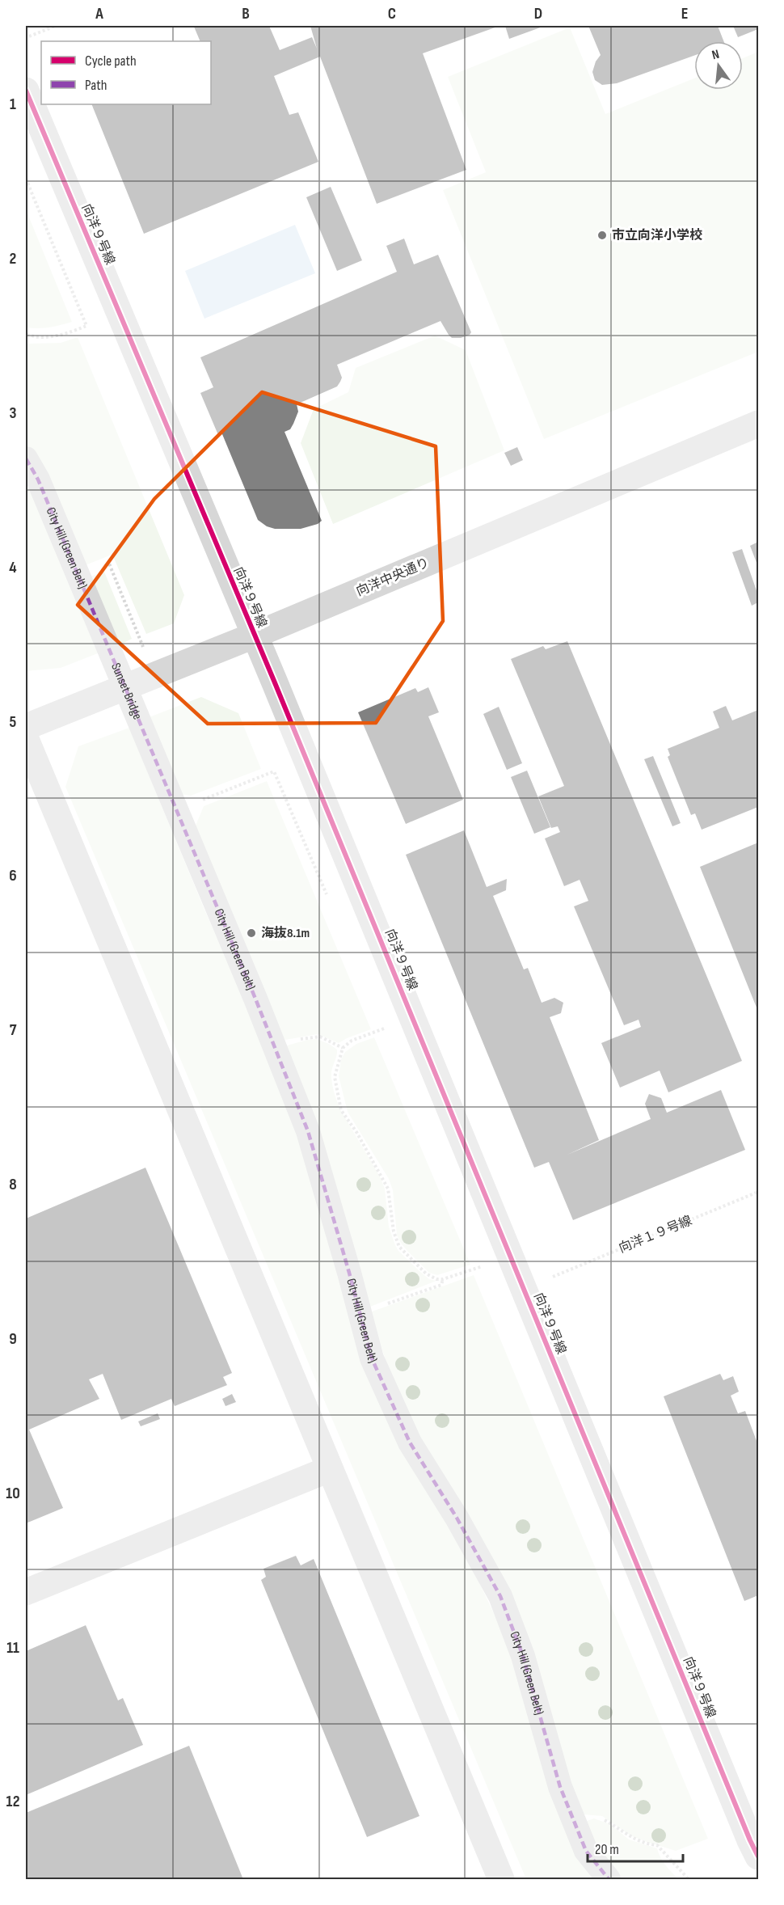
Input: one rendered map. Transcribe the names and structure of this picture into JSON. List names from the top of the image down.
{
  "streets": {
    "street": [
      "向洋９号線",
      "City Hill (Green Belt)",
      "向洋中央通り",
      "Sunset Bridge"
    ],
    "path": ["向洋１９号線"]
  },
  "crossings": [
    ["向洋９号線", "向洋中央通り"],
    ["City Hill (Green Belt)", "Sunset Bridge"]
  ],
  "places": ["市立向洋小学校", "海抜8.1m"],
  "legend": ["Cycle path", "Path"],
  "scale_bar": "20 m",
  "north": "top",
  "grid": {
    "columns": [
      "A",
      "B",
      "C",
      "D",
      "E"
    ],
    "rows": [
      "1",
      "2",
      "3",
      "4",
      "5",
      "6",
      "7",
      "8",
      "9",
      "10",
      "11",
      "12"
    ]
  }
}
